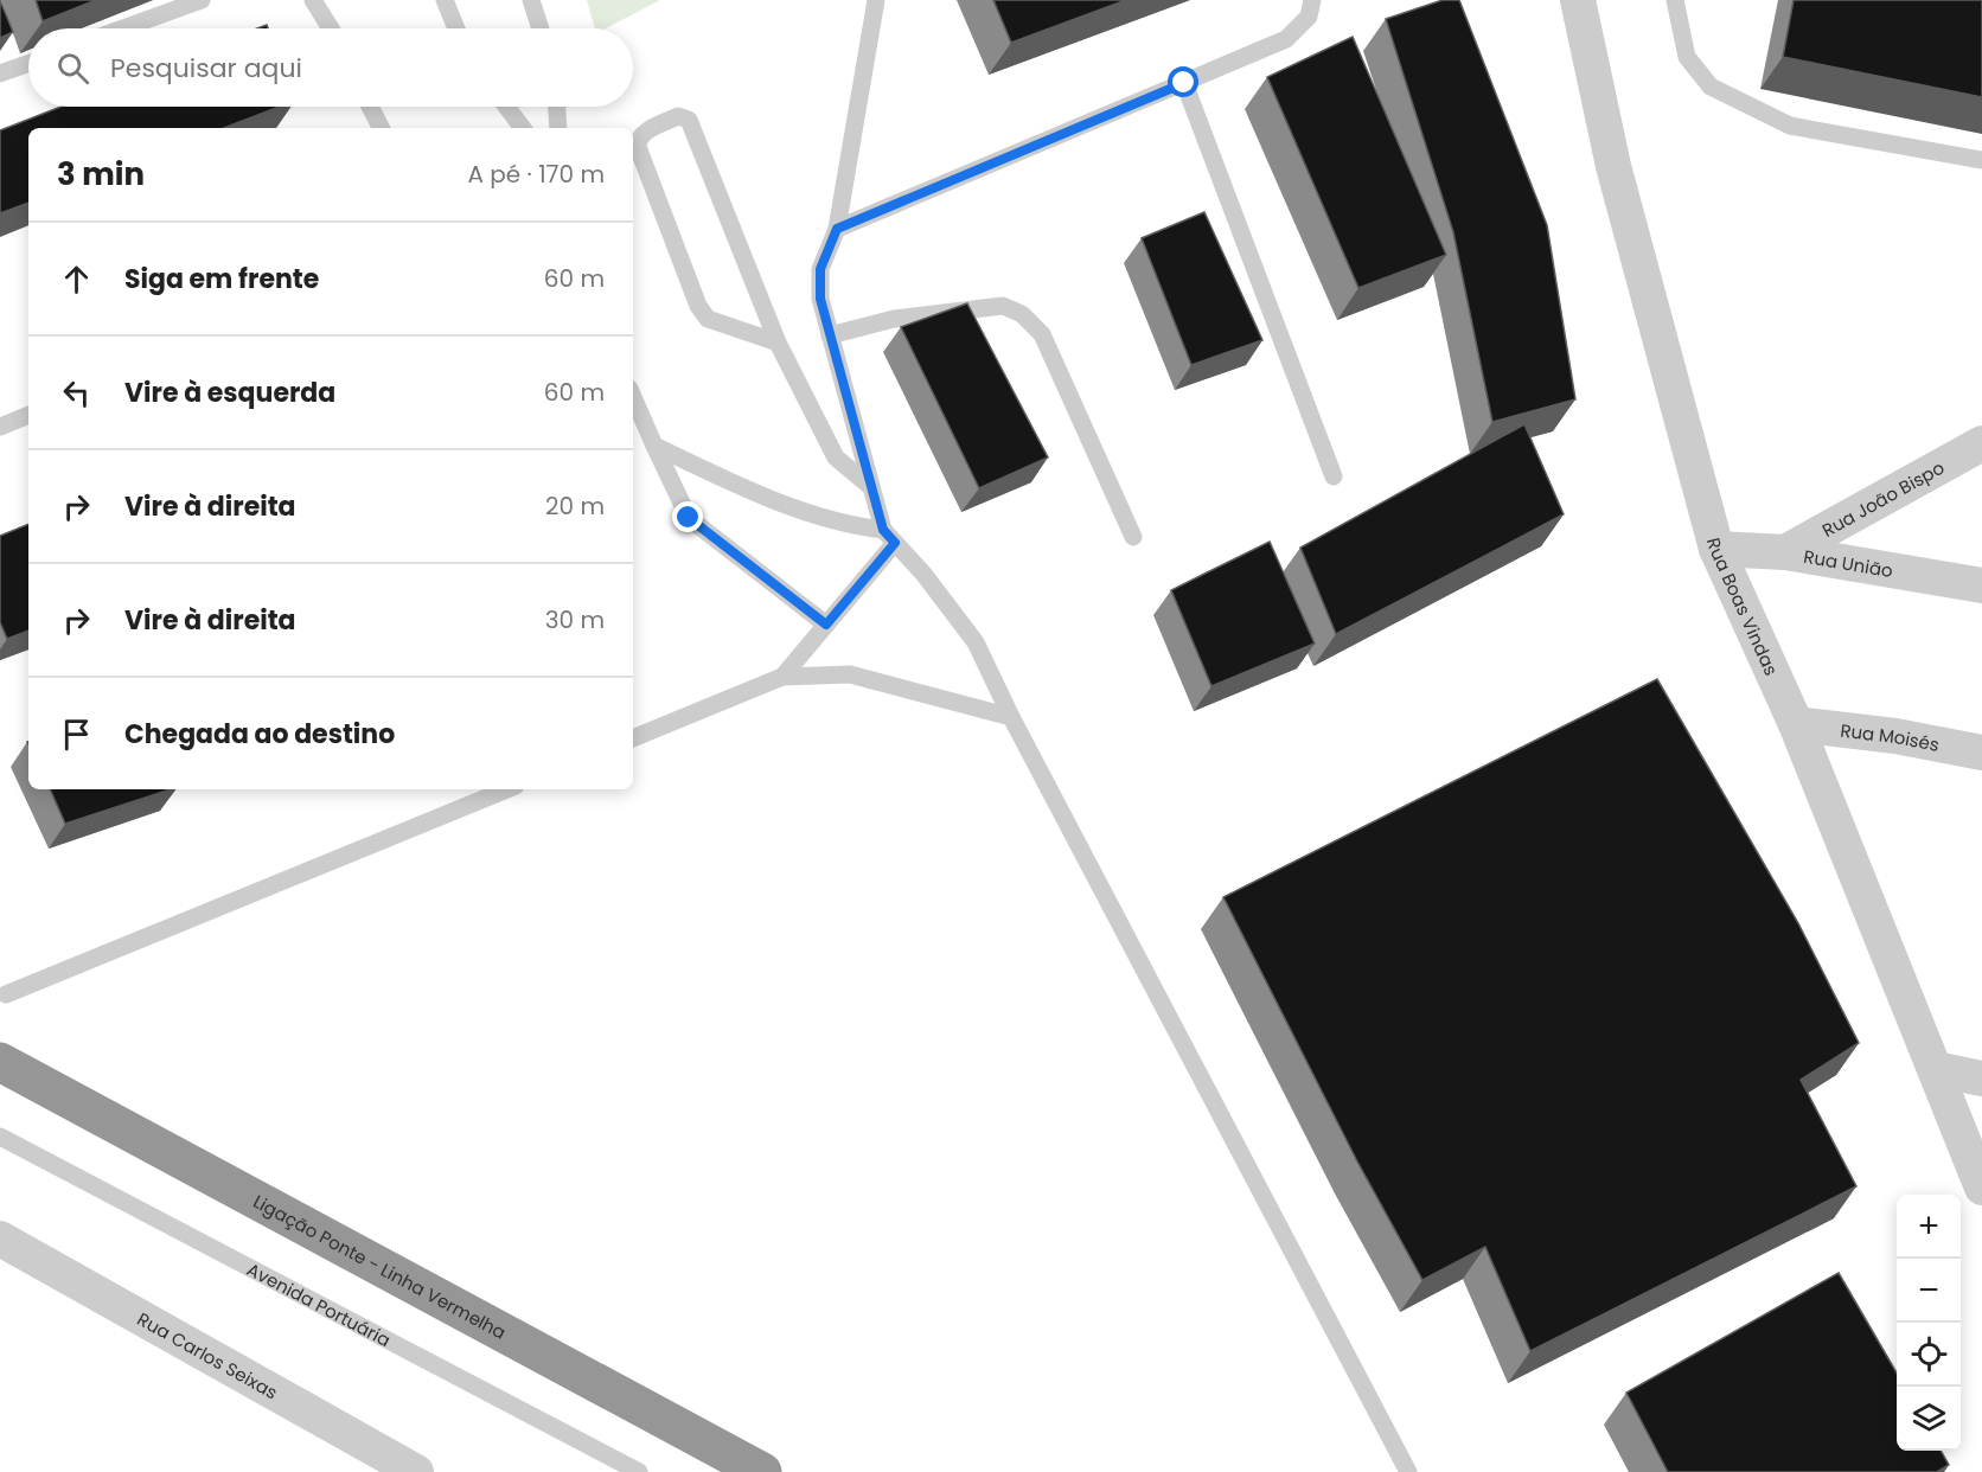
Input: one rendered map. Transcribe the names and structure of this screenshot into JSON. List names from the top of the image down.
{
  "streets": {
    "highway": ["Ligação Ponte - Linha Vermelha"],
    "street": [
      "Rua João Bispo",
      "Rua União",
      "Rua Boas Vindas",
      "Rua Moisés",
      "Rua Carlos Seixas"
    ],
    "lane": ["Avenida Portuária"]
  },
  "crossings": [
    ["Rua João Bispo", "Rua União"],
    ["Rua União", "Rua Boas Vindas"],
    ["Rua Boas Vindas", "Rua Moisés"]
  ],
  "page": {
    "search": "Pesquisar aqui",
    "heading": ["3 min", "A pé · 170 m"],
    "list": [
      ["Siga em frente", "60 m"],
      ["Vire à esquerda", "60 m"],
      ["Vire à direita", "20 m"],
      ["Vire à direita", "30 m"],
      "Chegada ao destino"
    ],
    "map_buttons": ["+", "−"]
  }
}
